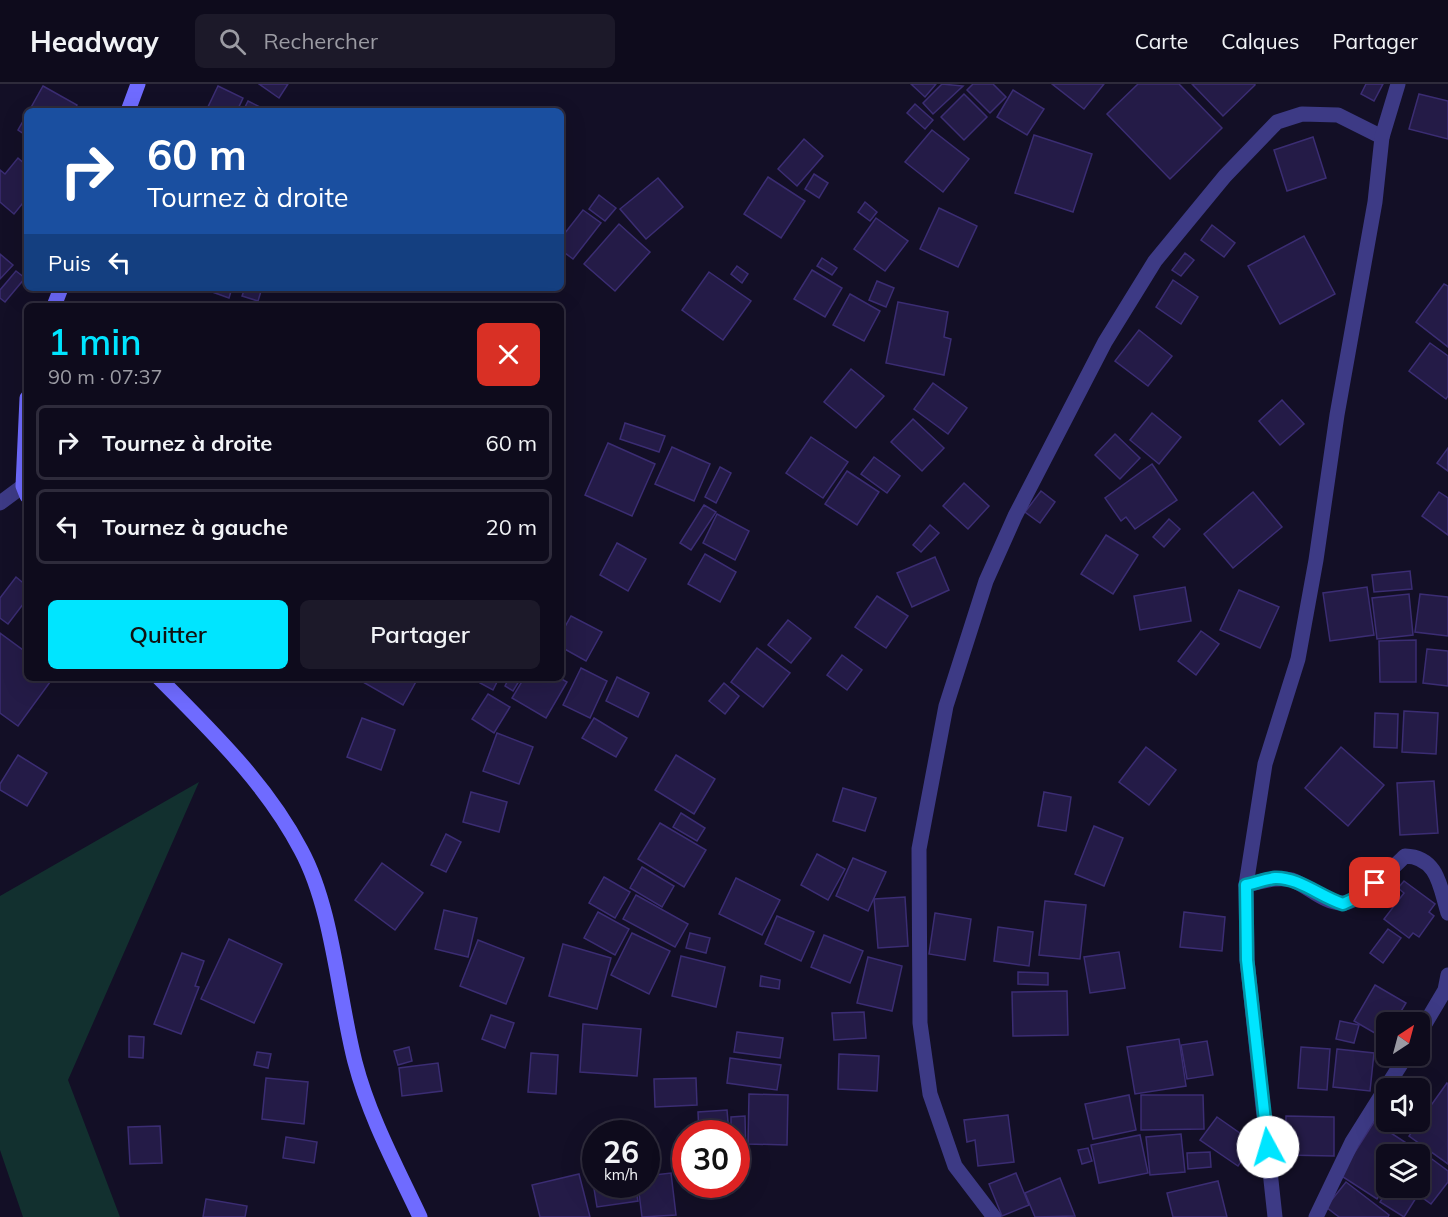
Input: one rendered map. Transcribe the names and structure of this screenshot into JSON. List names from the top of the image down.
{
  "north": "top right",
  "page": {
    "header": "Headway",
    "search": "Rechercher",
    "nav": ["Carte", "Calques", "Partager"],
    "turn": ["60 m", "Tournez à droite"],
    "then": "Puis",
    "heading": ["1 min", "90 m · 07:37"],
    "list": [
      {
        "name": "Tournez à droite",
        "value": "60 m"
      },
      {
        "name": "Tournez à gauche",
        "value": "20 m"
      }
    ],
    "buttons": ["Quitter", "Partager"],
    "speed": "26 km/h",
    "limit": "30"
  }
}
